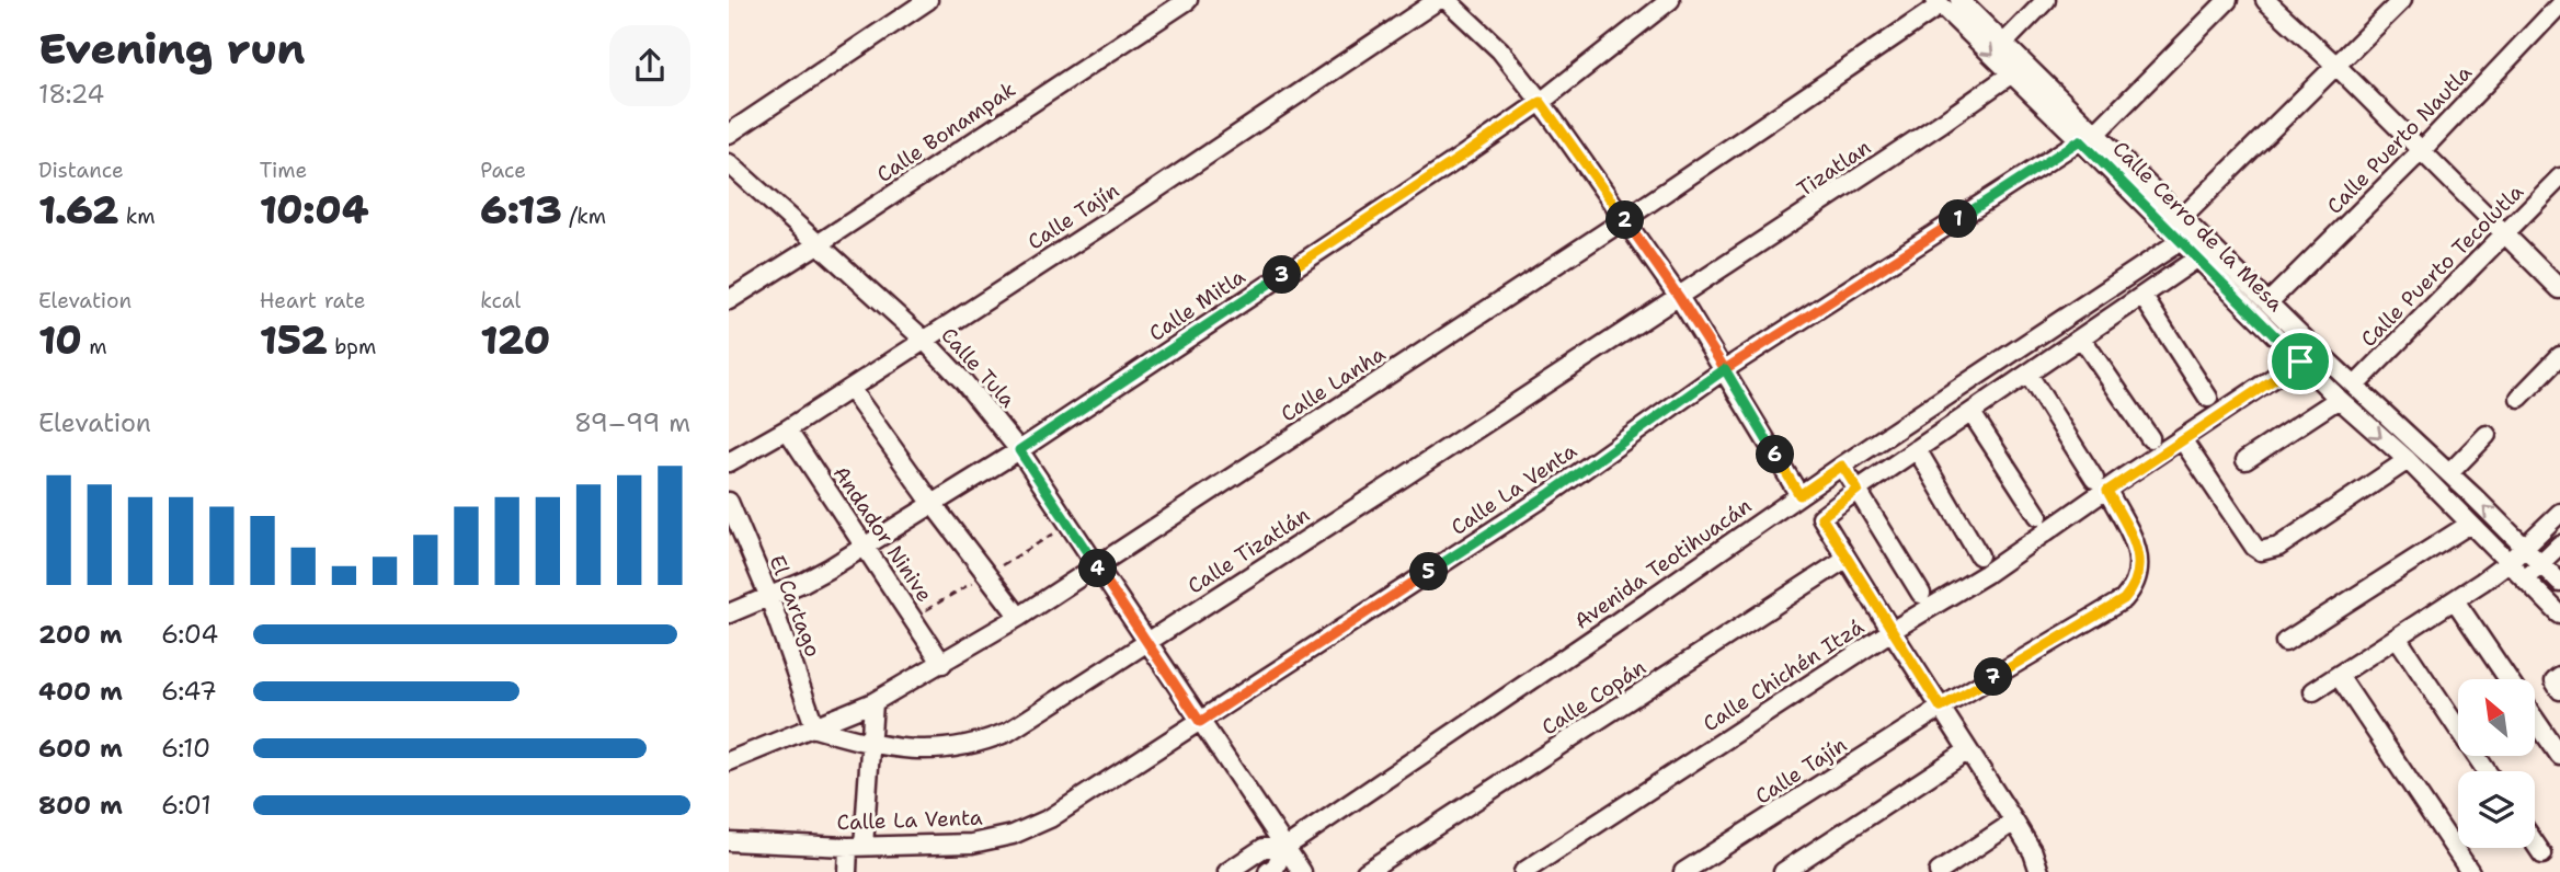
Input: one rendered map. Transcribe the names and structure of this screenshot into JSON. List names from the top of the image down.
{
  "streets": {
    "street": [
      "Calle Bonampak",
      "Calle Puerto Nautla",
      "Tizatlan",
      "Calle Tajín",
      "Calle Cerro de la Mesa",
      "Calle Puerto Tecolutla",
      "Calle Mitla",
      "Calle Tula",
      "Calle Lanha",
      "Calle La Venta",
      "Andador Ninive",
      "Calle Tizatlán",
      "Avenida Teotihuacán",
      "El Cartago",
      "Calle Chichén Itzá",
      "Calle Copán"
    ]
  },
  "crossings": [
    ["Calle Bonampak", "Calle Tula"],
    ["Calle Puerto Nautla", "Calle Cerro de la Mesa"],
    ["Tizatlan", "Calle Cerro de la Mesa"],
    ["Tizatlan", "Calle Tizatlán"],
    ["Calle Tajín", "Calle Tula"],
    ["Calle Tajín", "Andador Ninive"],
    ["Calle Tajín", "Calle Chichén Itzá"],
    ["Calle Cerro de la Mesa", "Calle Puerto Tecolutla"],
    ["Calle Cerro de la Mesa", "Calle Lanha"],
    ["Calle Cerro de la Mesa", "Calle La Venta"],
    ["Calle Cerro de la Mesa", "Avenida Teotihuacán"],
    ["Calle Cerro de la Mesa", "Calle Chichén Itzá"],
    ["Calle Mitla", "Calle Tula"],
    ["Calle Mitla", "Andador Ninive"],
    ["Calle Mitla", "El Cartago"],
    ["Calle Tula", "Calle Lanha"],
    ["Calle Tula", "Calle La Venta"],
    ["Calle Tula", "Calle Tizatlán"],
    ["Calle Tula", "Avenida Teotihuacán"],
    ["Calle Lanha", "Andador Ninive"],
    ["Calle Lanha", "Calle Tizatlán"],
    ["Calle Lanha", "El Cartago"],
    ["Calle Tizatlán", "El Cartago"]
  ],
  "north": "top left",
  "page": {
    "heading": ["Evening run", "18:24"],
    "stats": [
      ["Distance", "1.62 km"],
      ["Time", "10:04"],
      ["Pace", "6:13 /km"],
      ["Elevation", "10 m"],
      ["Heart rate", "152 bpm"],
      ["kcal", "120"]
    ],
    "pins": [
      "1",
      "2",
      "3",
      "6",
      "4",
      "5",
      "7"
    ],
    "chart": ["Elevation", "89–99 m"],
    "list": [
      {
        "name": "200 m",
        "note": "6:04"
      },
      {
        "name": "400 m",
        "note": "6:47"
      },
      {
        "name": "600 m",
        "note": "6:10"
      },
      {
        "name": "800 m",
        "note": "6:01"
      }
    ]
  }
}
